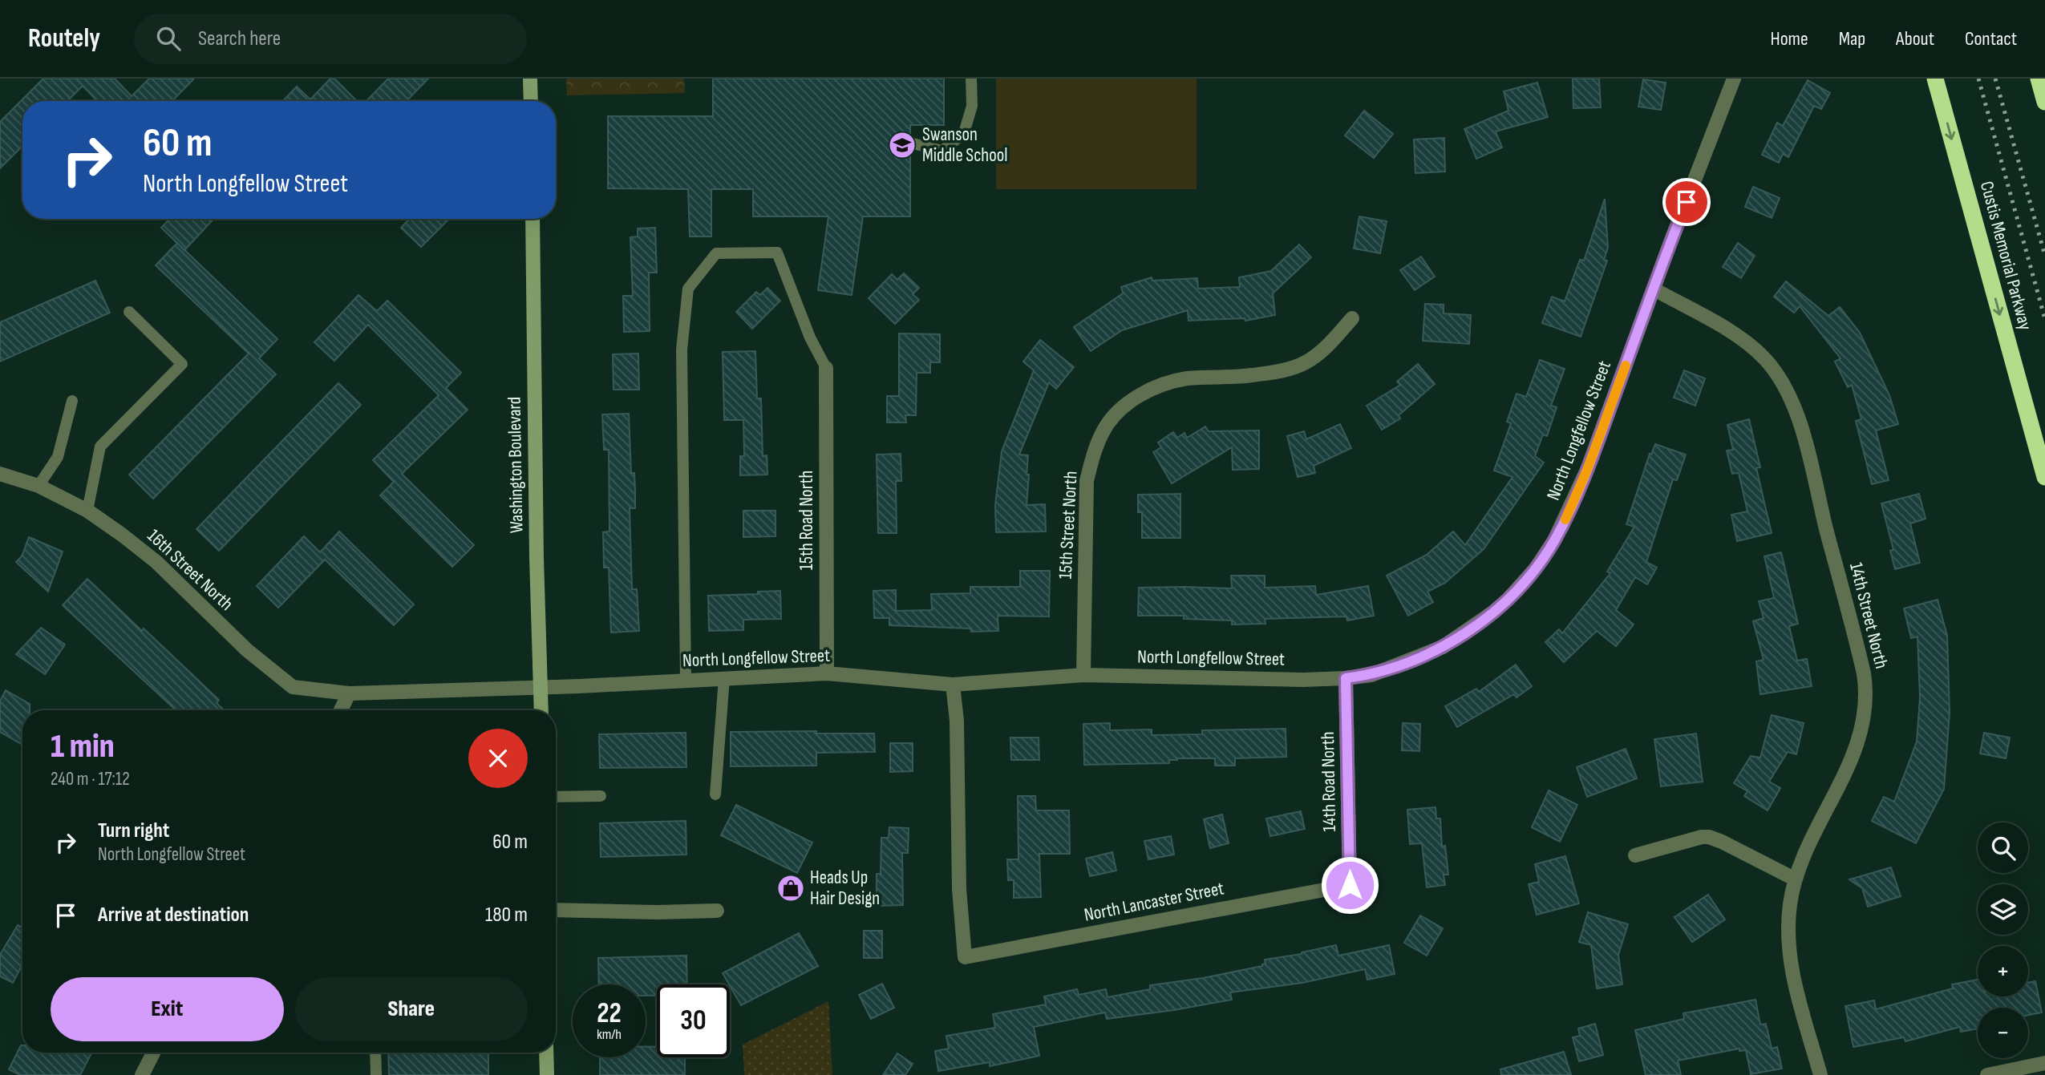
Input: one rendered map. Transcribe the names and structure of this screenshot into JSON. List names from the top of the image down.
{
  "streets": {
    "highway": ["Custis Memorial Parkway"],
    "main road": ["Washington Boulevard"],
    "street": [
      "North Longfellow Street",
      "15th Road North",
      "15th Street North",
      "16th Street North",
      "14th Street North",
      "14th Road North",
      "North Lancaster Street"
    ]
  },
  "crossings": [
    ["North Longfellow Street", "Washington Boulevard"],
    ["North Longfellow Street", "15th Road North"],
    ["North Longfellow Street", "15th Street North"],
    ["North Longfellow Street", "16th Street North"],
    ["North Longfellow Street", "14th Street North"],
    ["North Longfellow Street", "14th Road North"],
    ["North Longfellow Street", "North Lancaster Street"],
    ["14th Road North", "North Lancaster Street"]
  ],
  "one_way": ["Custis Memorial Parkway"],
  "places": {
    "school or university": ["Swanson Middle School"],
    "shop": ["Heads Up Hair Design"]
  },
  "page": {
    "header": "Routely",
    "search": "Search here",
    "nav": [
      "Home",
      "Map",
      "About",
      "Contact"
    ],
    "turn": ["60 m", "North Longfellow Street"],
    "heading": ["1 min", "240 m · 17:12"],
    "list": [
      {
        "name": "Turn right",
        "note": "North Longfellow Street",
        "value": "60 m"
      },
      {
        "name": "Arrive at destination",
        "value": "180 m"
      }
    ],
    "map_buttons": ["+", "−"],
    "buttons": ["Exit", "Share"],
    "speed": "22 km/h",
    "limit": "30"
  }
}
